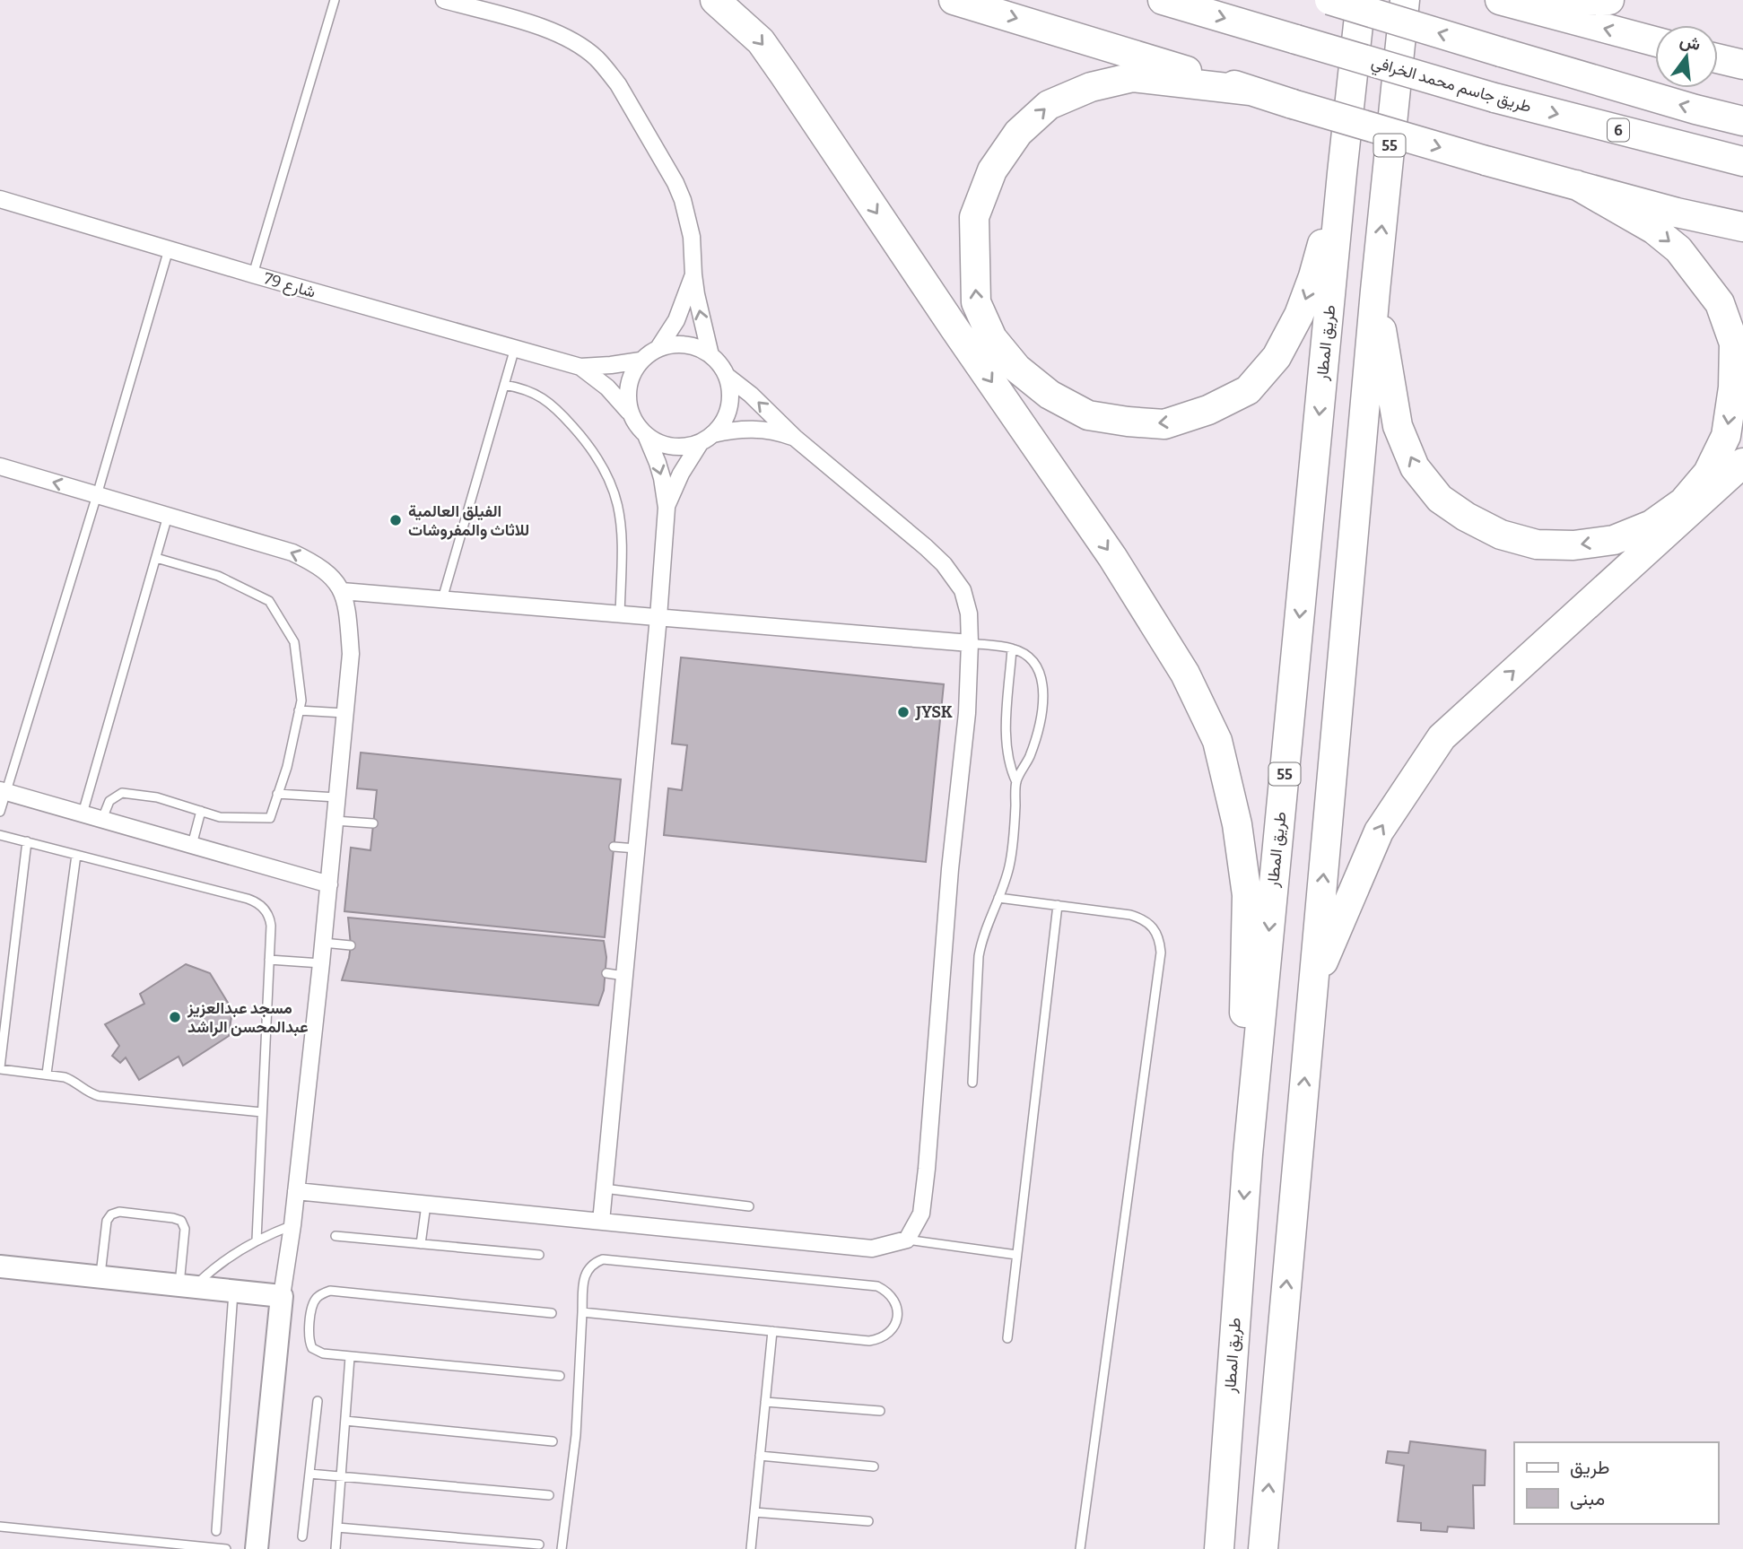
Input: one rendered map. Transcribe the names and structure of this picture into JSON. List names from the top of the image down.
{
  "streets": {
    "highway": [
      "طريق جاسم محمد الخرافي",
      "6",
      "55",
      "طريق المطار"
    ],
    "street": ["شارع 79"]
  },
  "places": ["الفيلق العالمية للاثاث والمفروشات", "JYSK", "مسجد عبدالعزيز عبدالمحسن الراشد"],
  "legend": ["طريق", "مبنى"],
  "north": "top"
}
